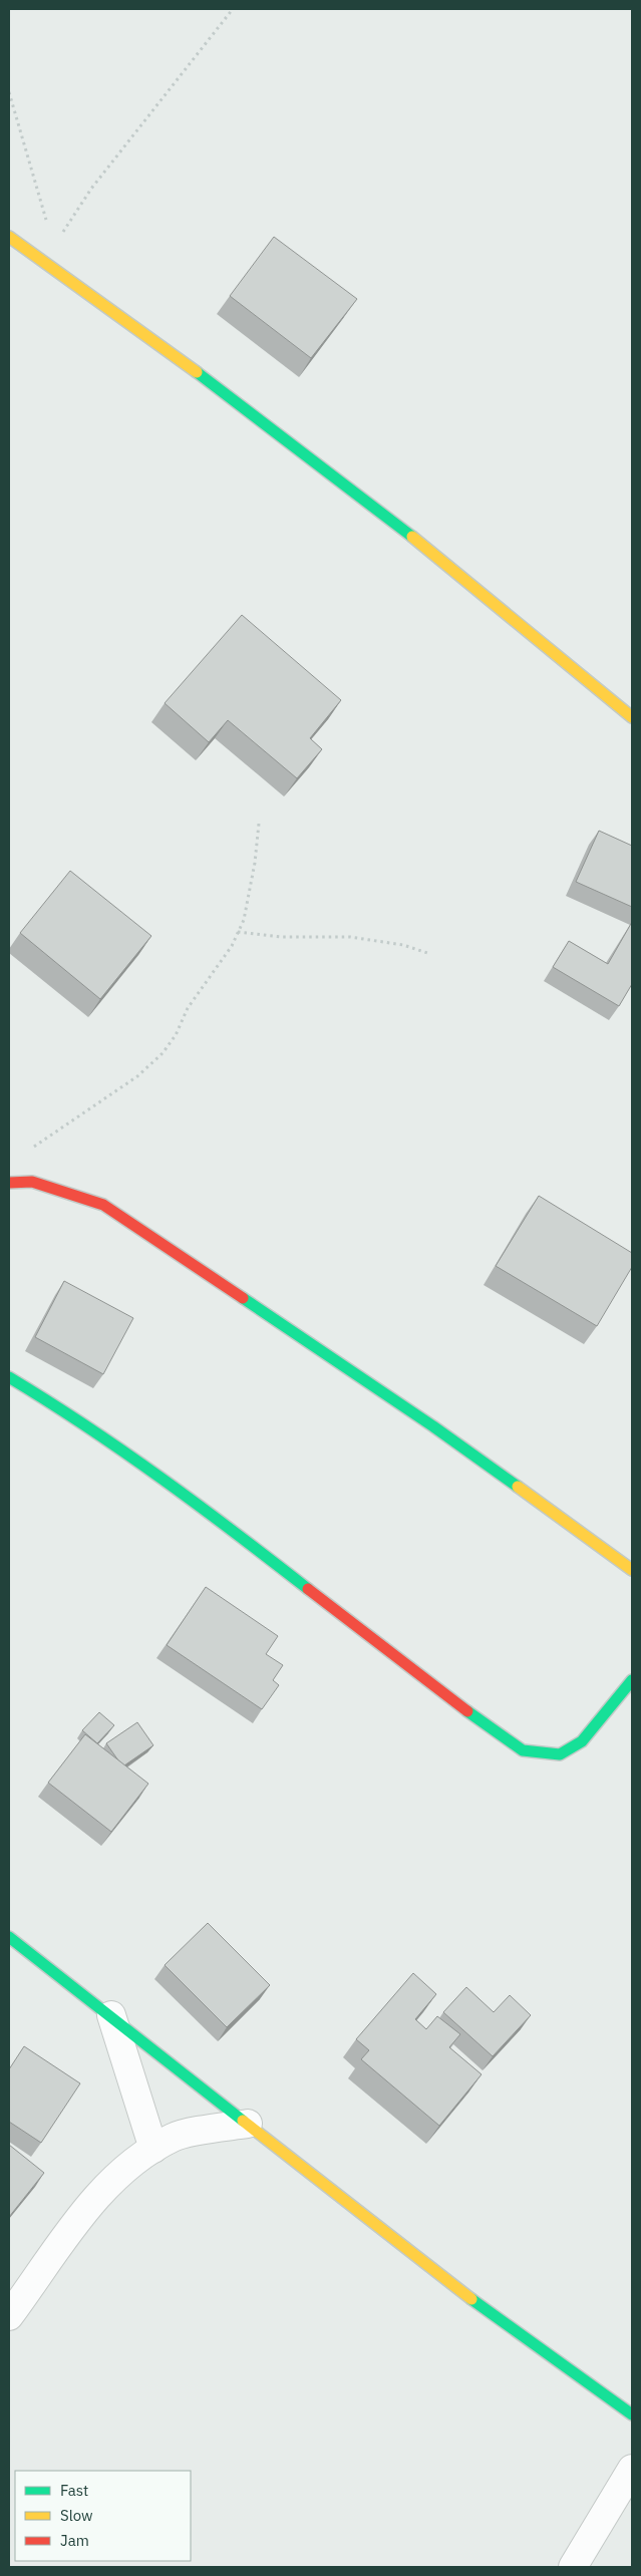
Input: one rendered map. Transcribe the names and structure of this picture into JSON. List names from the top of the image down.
{
  "legend": ["Fast", "Slow", "Jam"]
}
